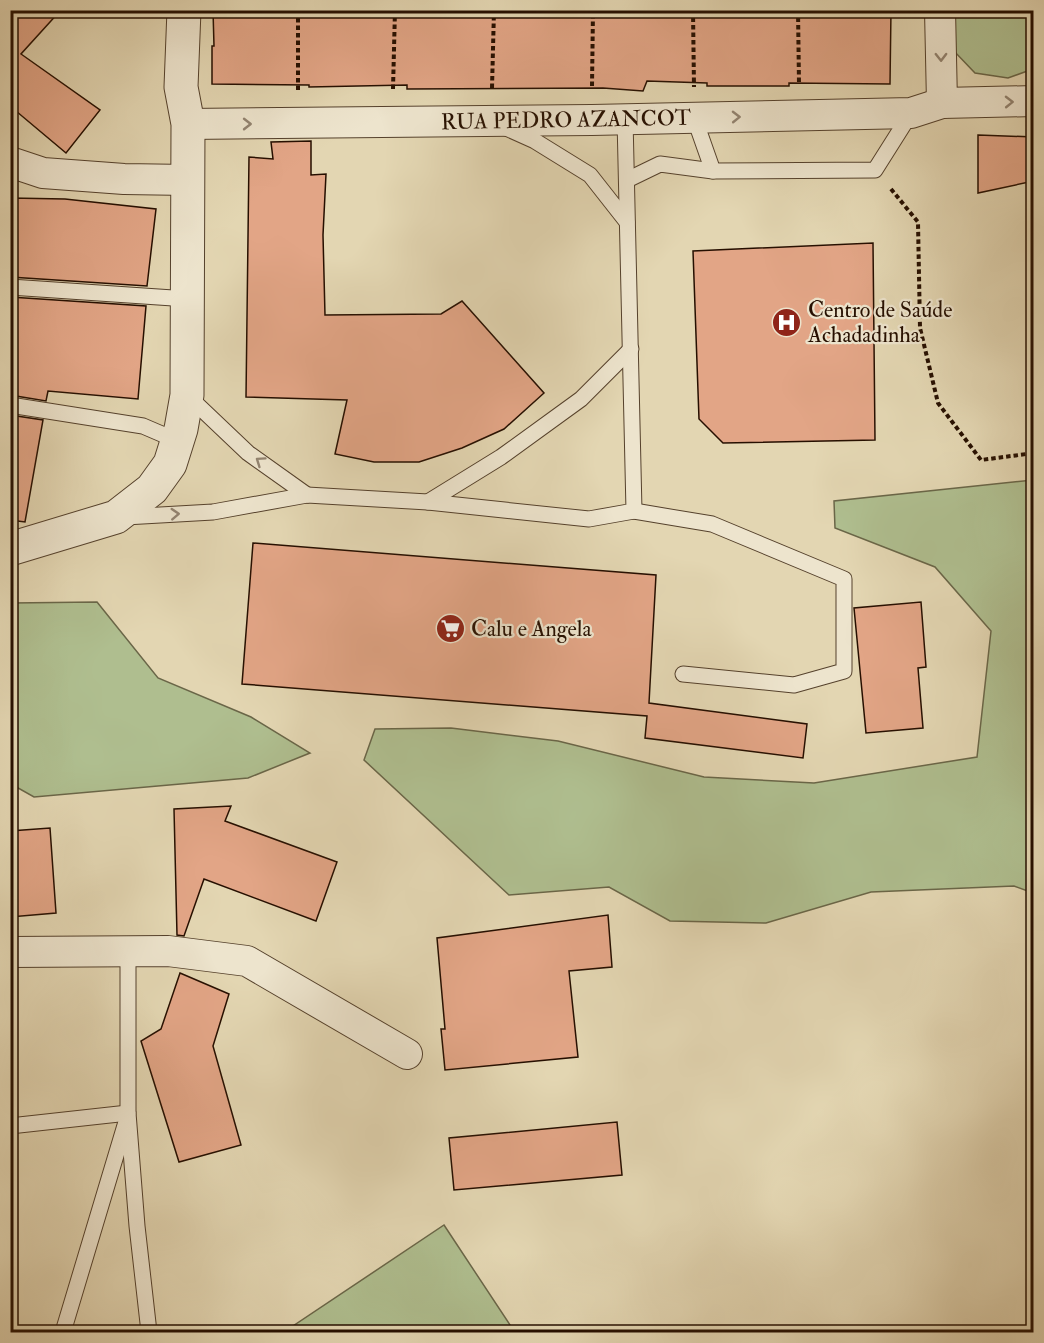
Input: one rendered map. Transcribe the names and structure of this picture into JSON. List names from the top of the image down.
{
  "streets": {
    "street": ["RUA PEDRO AZANCOT"]
  },
  "one_way": ["RUA PEDRO AZANCOT"],
  "places": {
    "hospital": ["Centro de Saúde Achadadinha"],
    "supermarket": ["Calu e Angela"]
  }
}
